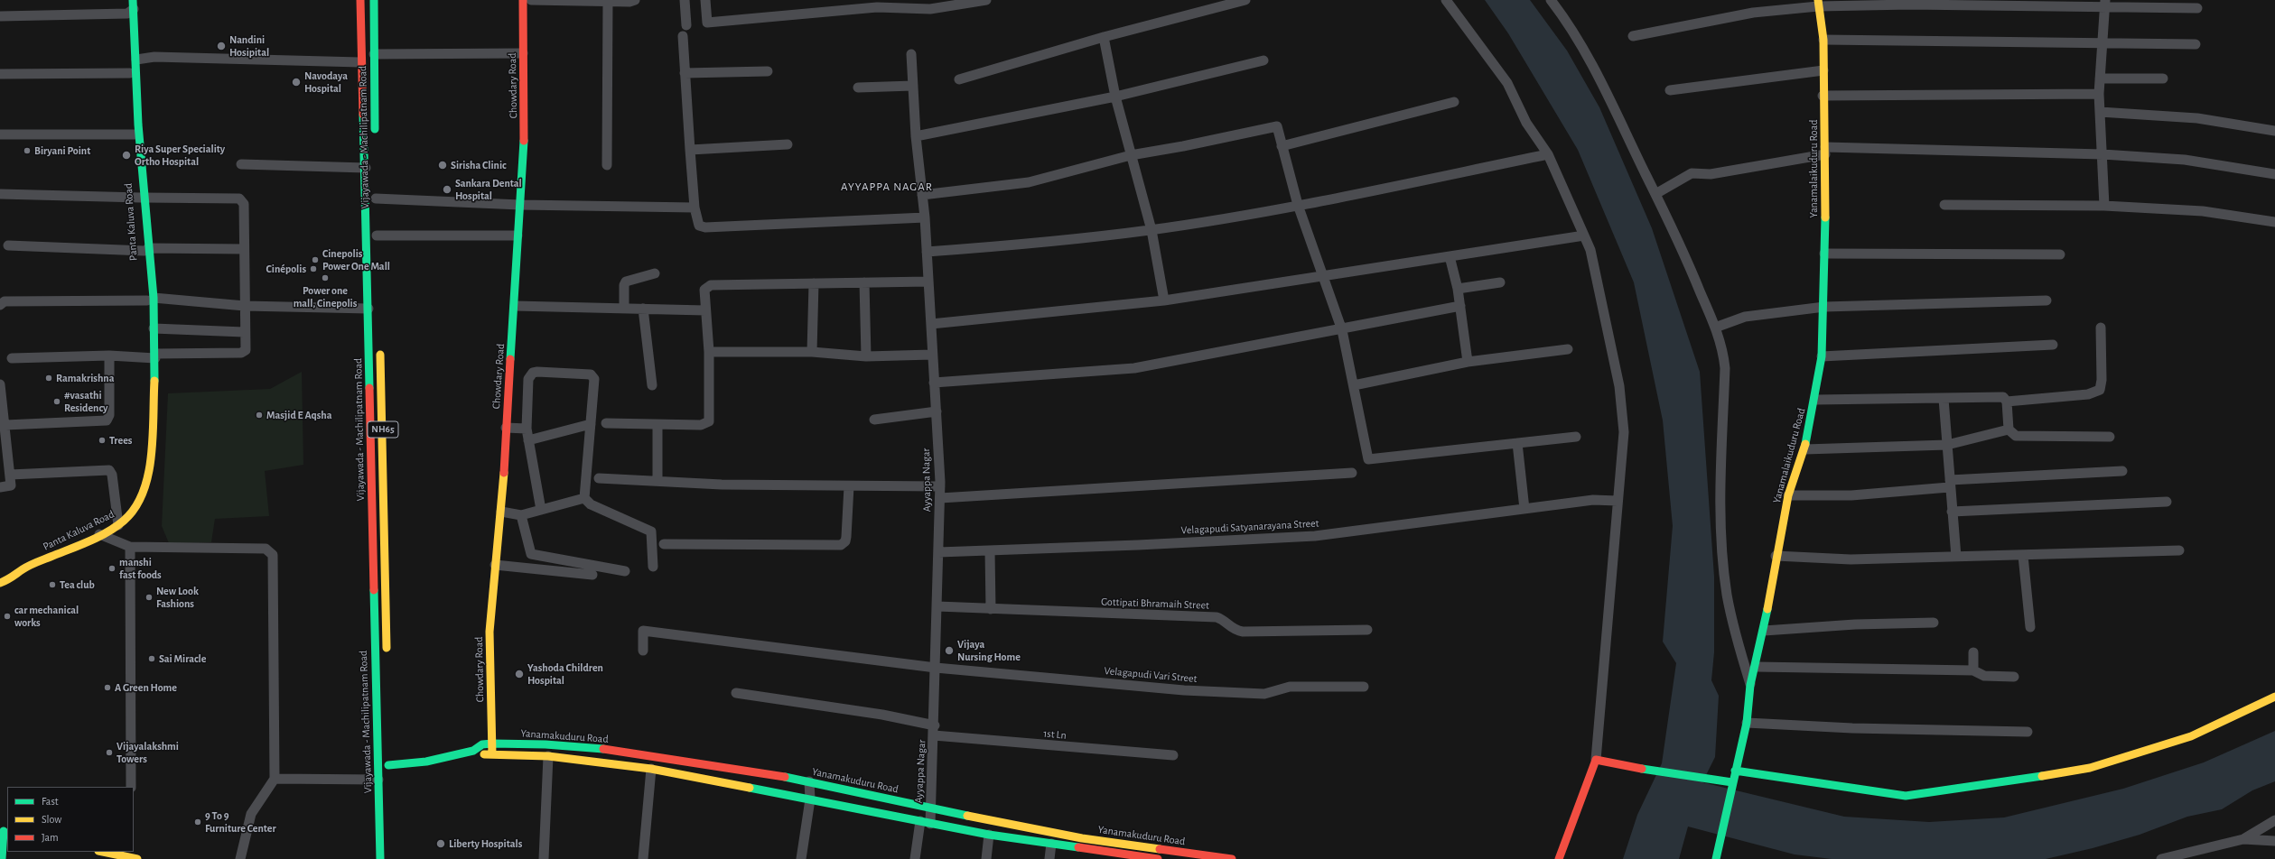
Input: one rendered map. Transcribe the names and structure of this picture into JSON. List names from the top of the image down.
{
  "streets": {
    "main road": [
      "Chowdary Road",
      "Vijayawada - Machilipatnam Road",
      "Yanamalaikuduru Road",
      "Panta Kaluva Road",
      "NH65",
      "Yanamakuduru Road"
    ],
    "street": [
      "Ayyappa Nagar",
      "Velagapudi Satyanarayana Street",
      "Gottipati Bhramaih Street",
      "Velagapudi Vari Street",
      "1st Ln"
    ]
  },
  "crossings": [
    ["Chowdary Road", "Yanamakuduru Road"],
    ["Ayyappa Nagar", "Velagapudi Satyanarayana Street"],
    ["Ayyappa Nagar", "Gottipati Bhramaih Street"],
    ["Ayyappa Nagar", "Velagapudi Vari Street"],
    ["Ayyappa Nagar", "1st Ln"],
    ["Ayyappa Nagar", "Yanamakuduru Road"]
  ],
  "districts": ["AYYAPPA NAGAR"],
  "places": [
    "Nandini Hosipital",
    "Navodaya Hospital",
    "Biryani Point",
    "Riya Super Speciality Ortho Hospital",
    "Sirisha Clinic",
    "Sankara Dental Hospital",
    "Cinepolis Power One Mall",
    "Cinépolis",
    "Power one mall, Cinepolis",
    "Ramakrishna",
    "#vasathi Residency",
    "Masjid E Aqsha",
    "Trees",
    "manshi fast foods",
    "Tea club",
    "New Look Fashions",
    "car mechanical works",
    "Vijaya Nursing Home",
    "Sai Miracle",
    "Yashoda Children Hospital",
    "A Green Home",
    "Vijayalakshmi Towers",
    "9 To 9 Furniture Center",
    "Liberty Hospitals"
  ],
  "legend": ["Fast", "Slow", "Jam"]
}
